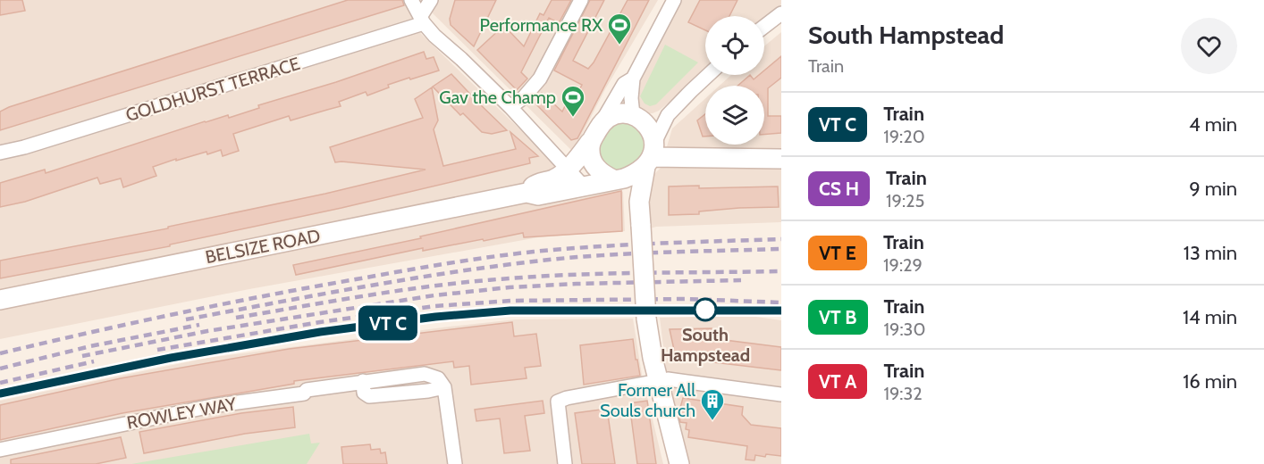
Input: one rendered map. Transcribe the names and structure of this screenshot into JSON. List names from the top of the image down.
{
  "streets": {
    "main road": ["BELSIZE ROAD"],
    "street": ["GOLDHURST TERRACE", "ROWLEY WAY"]
  },
  "places": {
    "sports": ["Performance RX", "Gav the Champ"],
    "other": ["South Hampstead"],
    "building": ["Former All Souls church"]
  },
  "page": {
    "on_map": "VT C",
    "heading": ["South Hampstead", "Train"],
    "list": [
      {
        "mark": "VT C",
        "name": "Train",
        "note": "19:20",
        "value": "4 min"
      },
      {
        "mark": "CS H",
        "name": "Train",
        "note": "19:25",
        "value": "9 min"
      },
      {
        "mark": "VT E",
        "name": "Train",
        "note": "19:29",
        "value": "13 min"
      },
      {
        "mark": "VT B",
        "name": "Train",
        "note": "19:30",
        "value": "14 min"
      },
      {
        "mark": "VT A",
        "name": "Train",
        "note": "19:32",
        "value": "16 min"
      }
    ]
  }
}
